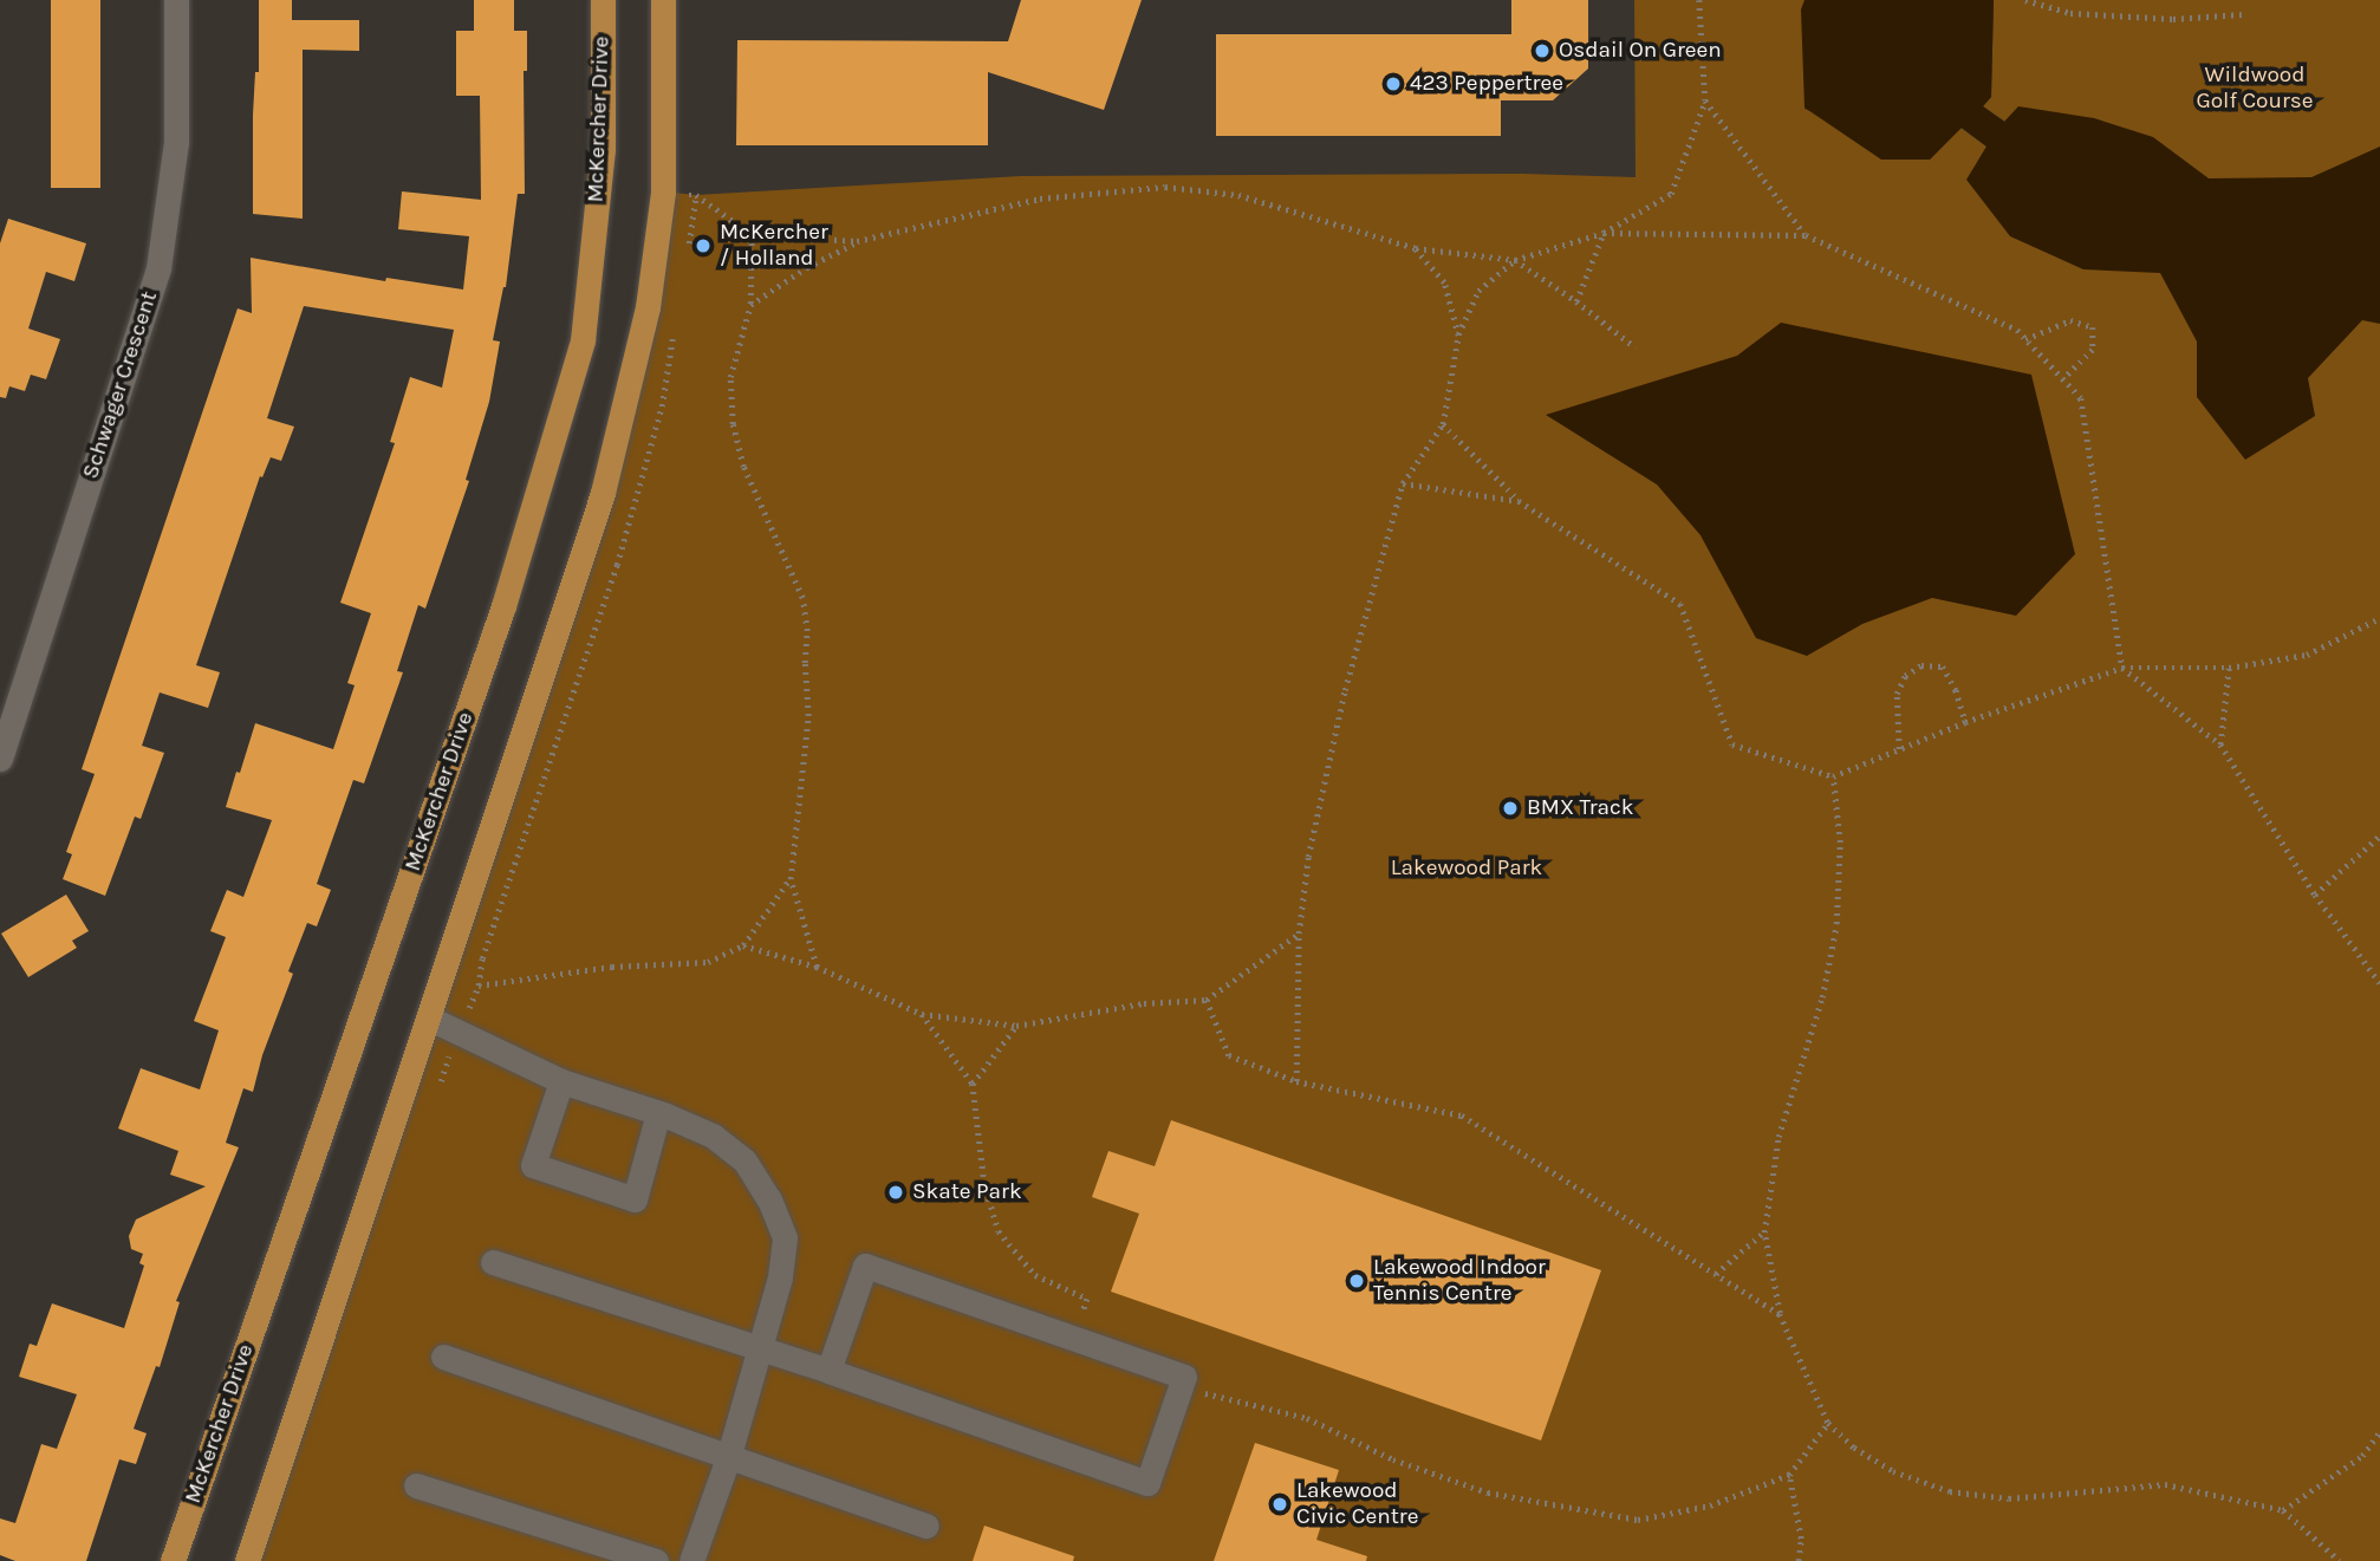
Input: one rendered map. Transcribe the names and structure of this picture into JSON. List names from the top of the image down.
{
  "streets": {
    "main road": ["McKercher Drive"],
    "street": ["Schwager Crescent"]
  },
  "parks": ["Wildwood Golf Course", "Lakewood Park"],
  "places": [
    "Osdail On Green",
    "423 Peppertree",
    "McKercher / Holland",
    "BMX Track",
    "Skate Park",
    "Lakewood Indoor Tennis Centre",
    "Lakewood Civic Centre"
  ]
}
